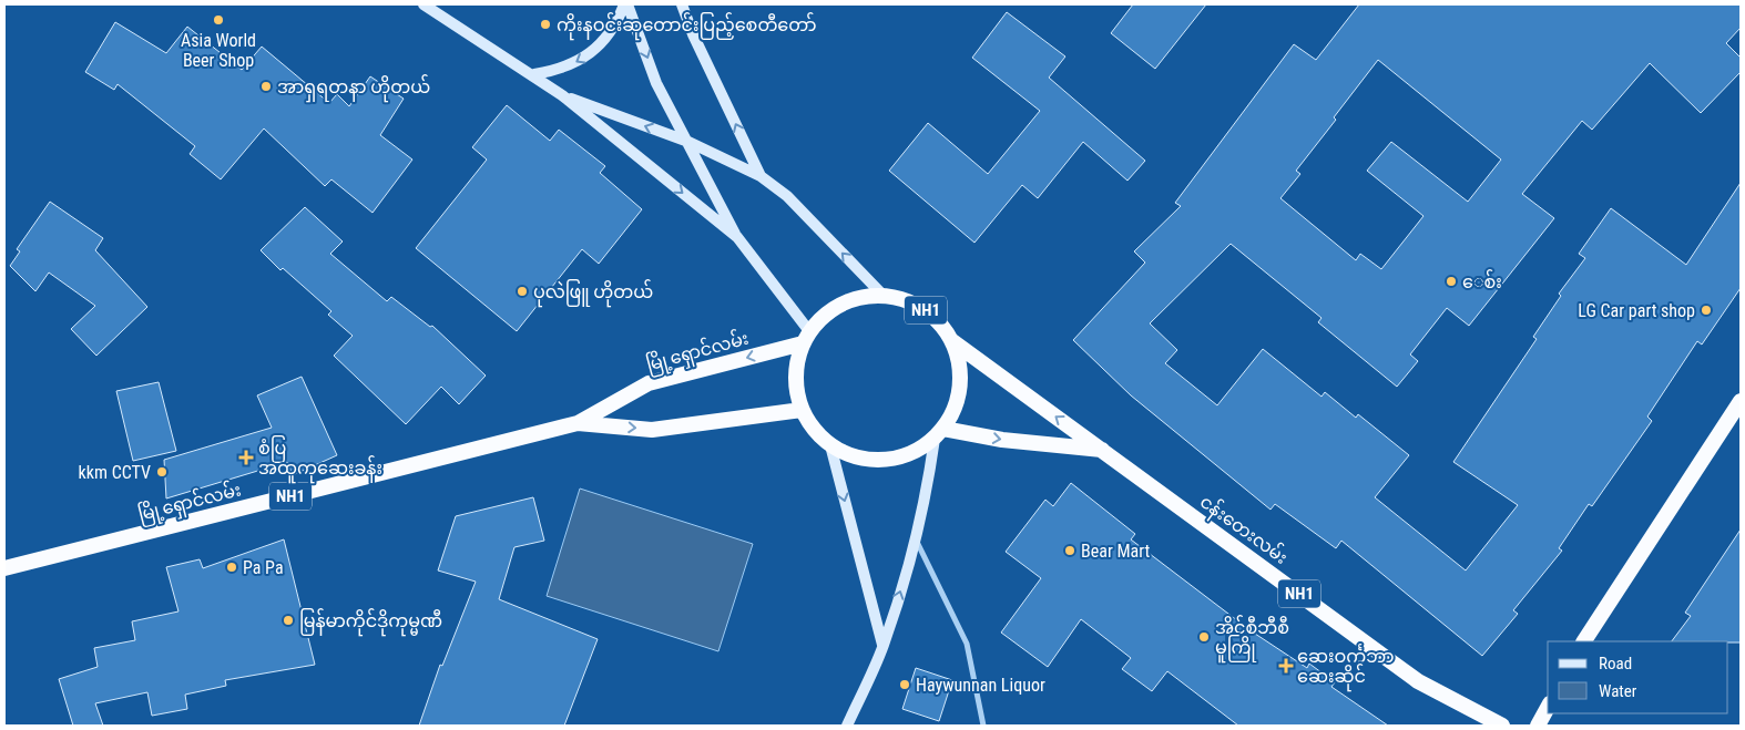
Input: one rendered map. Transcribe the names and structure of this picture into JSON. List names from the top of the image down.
{
  "streets": {
    "highway": ["NH1", "မြို့ရှောင်လမ်း", "ငန်းတေးလမ်း"]
  },
  "crossings": [
    ["NH1", "မြို့ရှောင်လမ်း"],
    ["NH1", "ငန်းတေးလမ်း"],
    ["မြို့ရှောင်လမ်း", "ငန်းတေးလမ်း"]
  ],
  "places": {
    "other": [
      "Asia World Beer Shop",
      "ကိုးနဝင်းဆုတောင်းပြည့်စေတီတော်",
      "အာရှရတနာ ဟိုတယ်",
      "ေစ်း",
      "ပုလဲဖြူ ဟိုတယ်",
      "LG Car part shop",
      "kkm CCTV",
      "Bear Mart",
      "Pa Pa",
      "မြန်မာကိုင်ဒိုကုမ္မဏီ",
      "အိုင်စီဘီစီ မူကြို",
      "Haywunnan Liquor"
    ],
    "health": ["စံပြ အထူကုဆေးခန်း", "ဆေးဝင်္ကဘာ ဆေးဆိုင်"]
  },
  "legend": ["Road", "Water"]
}
